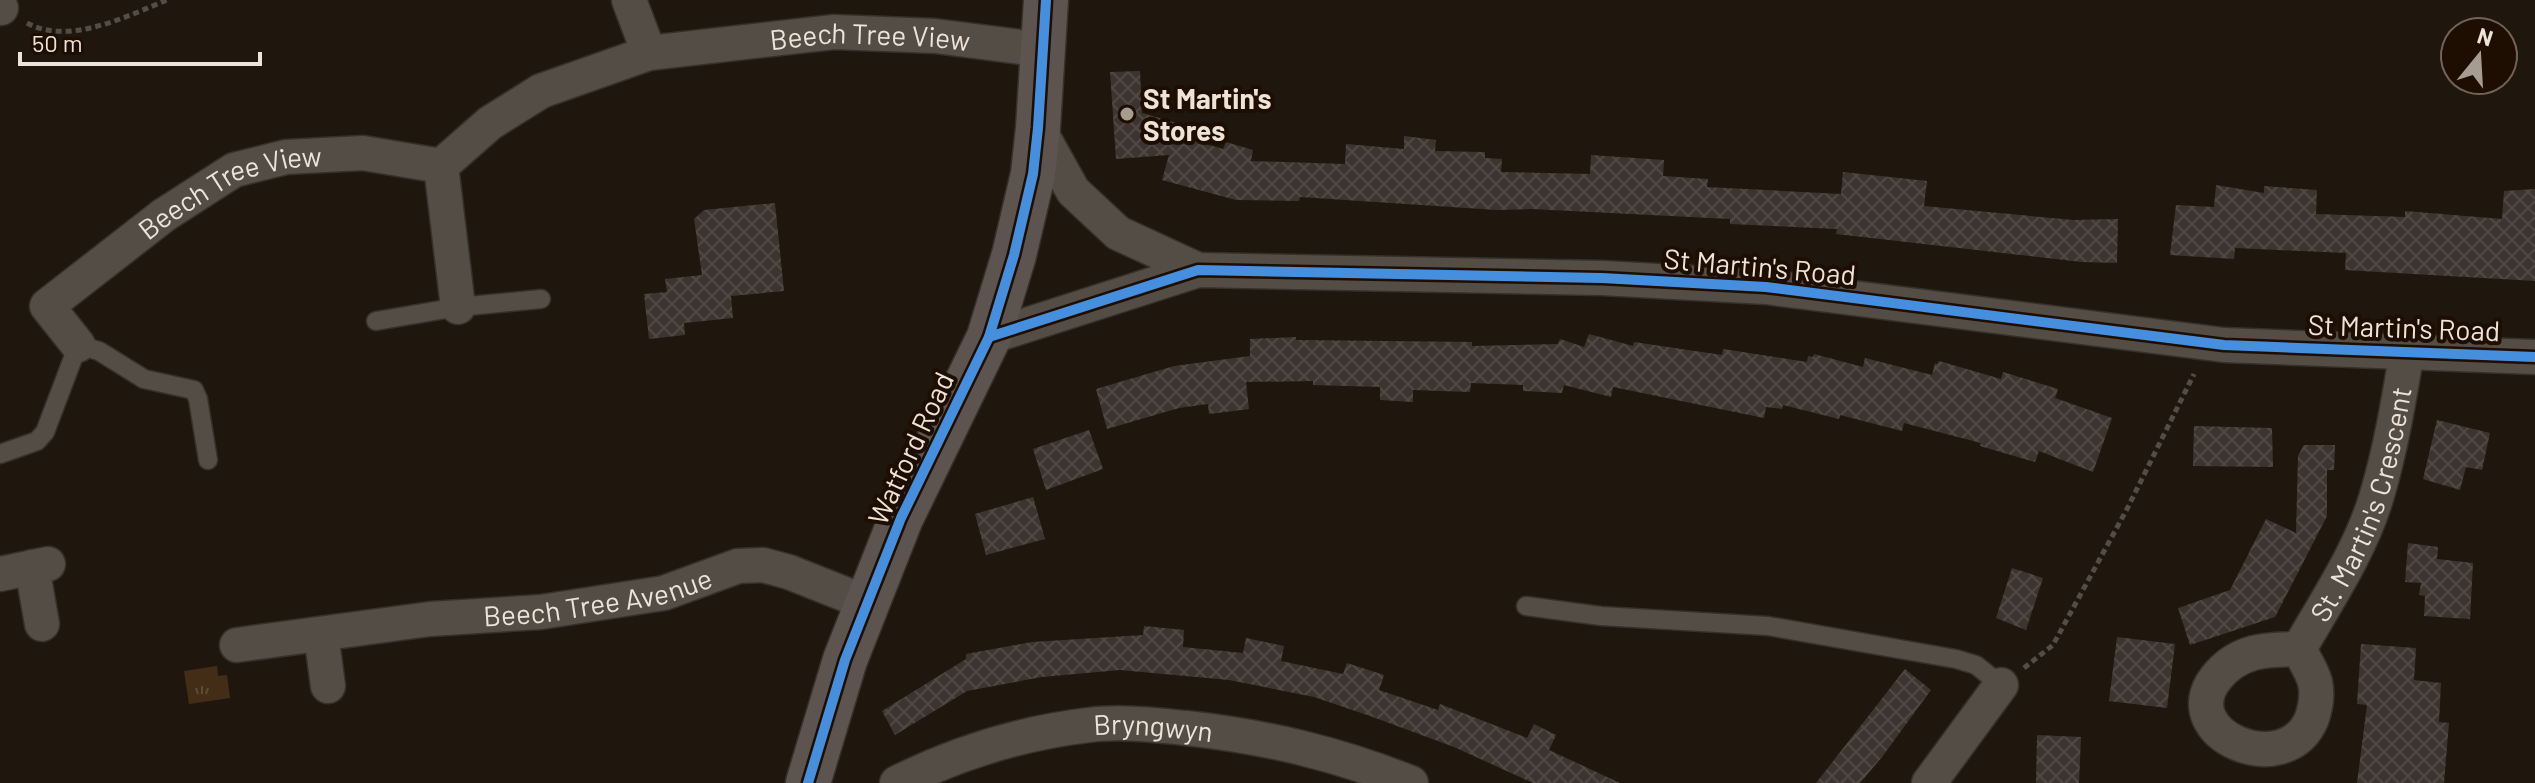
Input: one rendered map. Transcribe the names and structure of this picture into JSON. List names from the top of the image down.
{
  "streets": {
    "street": [
      "Beech Tree View",
      "St Martin's Road",
      "Watford Road",
      "St. Martin's Crescent",
      "Beech Tree Avenue",
      "Bryngwyn"
    ]
  },
  "crossings": [
    ["Beech Tree View", "Watford Road"],
    ["St Martin's Road", "Watford Road"],
    ["St Martin's Road", "St. Martin's Crescent"],
    ["Watford Road", "Beech Tree Avenue"]
  ],
  "places": ["St Martin's Stores"],
  "scale_bar": "50 m",
  "north": "top"
}
